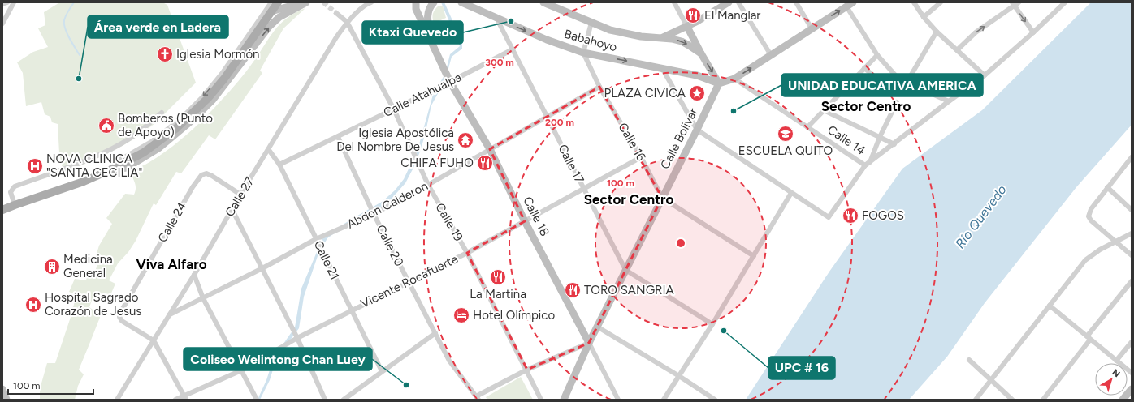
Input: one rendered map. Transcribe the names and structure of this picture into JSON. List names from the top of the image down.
{
  "streets": {
    "main road": ["Babahoyo", "Calle Bolivar", "Calle 18"],
    "street": [
      "Calle Atahualpa",
      "Calle 14",
      "Calle 16",
      "Calle 17",
      "Calle 27",
      "Abdon Calderon",
      "Calle 24",
      "Calle 19",
      "Calle 20",
      "Calle 21",
      "Vicente Rocafuerte"
    ]
  },
  "crossings": [
    ["Babahoyo", "Calle Bolivar"],
    ["Babahoyo", "Calle 16"],
    ["Babahoyo", "Calle 17"],
    ["Calle Atahualpa", "Calle 17"],
    ["Calle Atahualpa", "Calle 18"],
    ["Calle Atahualpa", "Calle 19"],
    ["Calle Atahualpa", "Calle 20"],
    ["Calle Atahualpa", "Calle 21"],
    ["Calle Bolivar", "Calle 16"],
    ["Calle Bolivar", "Calle 17"],
    ["Calle Bolivar", "Calle 18"],
    ["Calle 16", "Abdon Calderon"],
    ["Calle 16", "Vicente Rocafuerte"],
    ["Calle 17", "Abdon Calderon"],
    ["Calle 17", "Vicente Rocafuerte"],
    ["Calle 27", "Abdon Calderon"],
    ["Calle 27", "Calle 24"],
    ["Calle 27", "Calle 19"],
    ["Calle 27", "Calle 21"],
    ["Abdon Calderon", "Calle 18"],
    ["Abdon Calderon", "Calle 19"],
    ["Abdon Calderon", "Calle 20"],
    ["Abdon Calderon", "Calle 21"],
    ["Calle 18", "Vicente Rocafuerte"],
    ["Calle 24", "Vicente Rocafuerte"],
    ["Calle 19", "Vicente Rocafuerte"],
    ["Calle 20", "Vicente Rocafuerte"],
    ["Calle 21", "Vicente Rocafuerte"]
  ],
  "districts": ["Sector Centro", "Sector Centro", "Viva Alfaro"],
  "water": ["Río Quevedo"],
  "places": {
    "restaurant": [
      "El Manglar",
      "CHIFA FUHO",
      "FOGOS",
      "La Martina",
      "TORO SANGRIA"
    ],
    "other": [
      "Ktaxi Quevedo",
      "Área verde en Ladera",
      "UNIDAD EDUCATIVA AMERICA",
      "UPC # 16",
      "Coliseo Welintong Chan Luey"
    ],
    "church": ["Iglesia Mormón"],
    "place": ["PLAZA CIVICA"],
    "public building": ["Bomberos (Punto de Apoyo)"],
    "school or university": ["ESCUELA QUITO"],
    "temple": ["Iglesia Apostólica Del Nombre De Jesus"],
    "hospital": ["NOVA CLINICA \"SANTA CECILIA\"", "Hospital Sagrado Corazón de Jesus"],
    "building": ["Medicina General"],
    "hotel": ["Hotel Olímpico"]
  },
  "scale_bar": "100 m",
  "north": "top right",
  "rings": ["300 m", "200 m", "100 m"]
}
